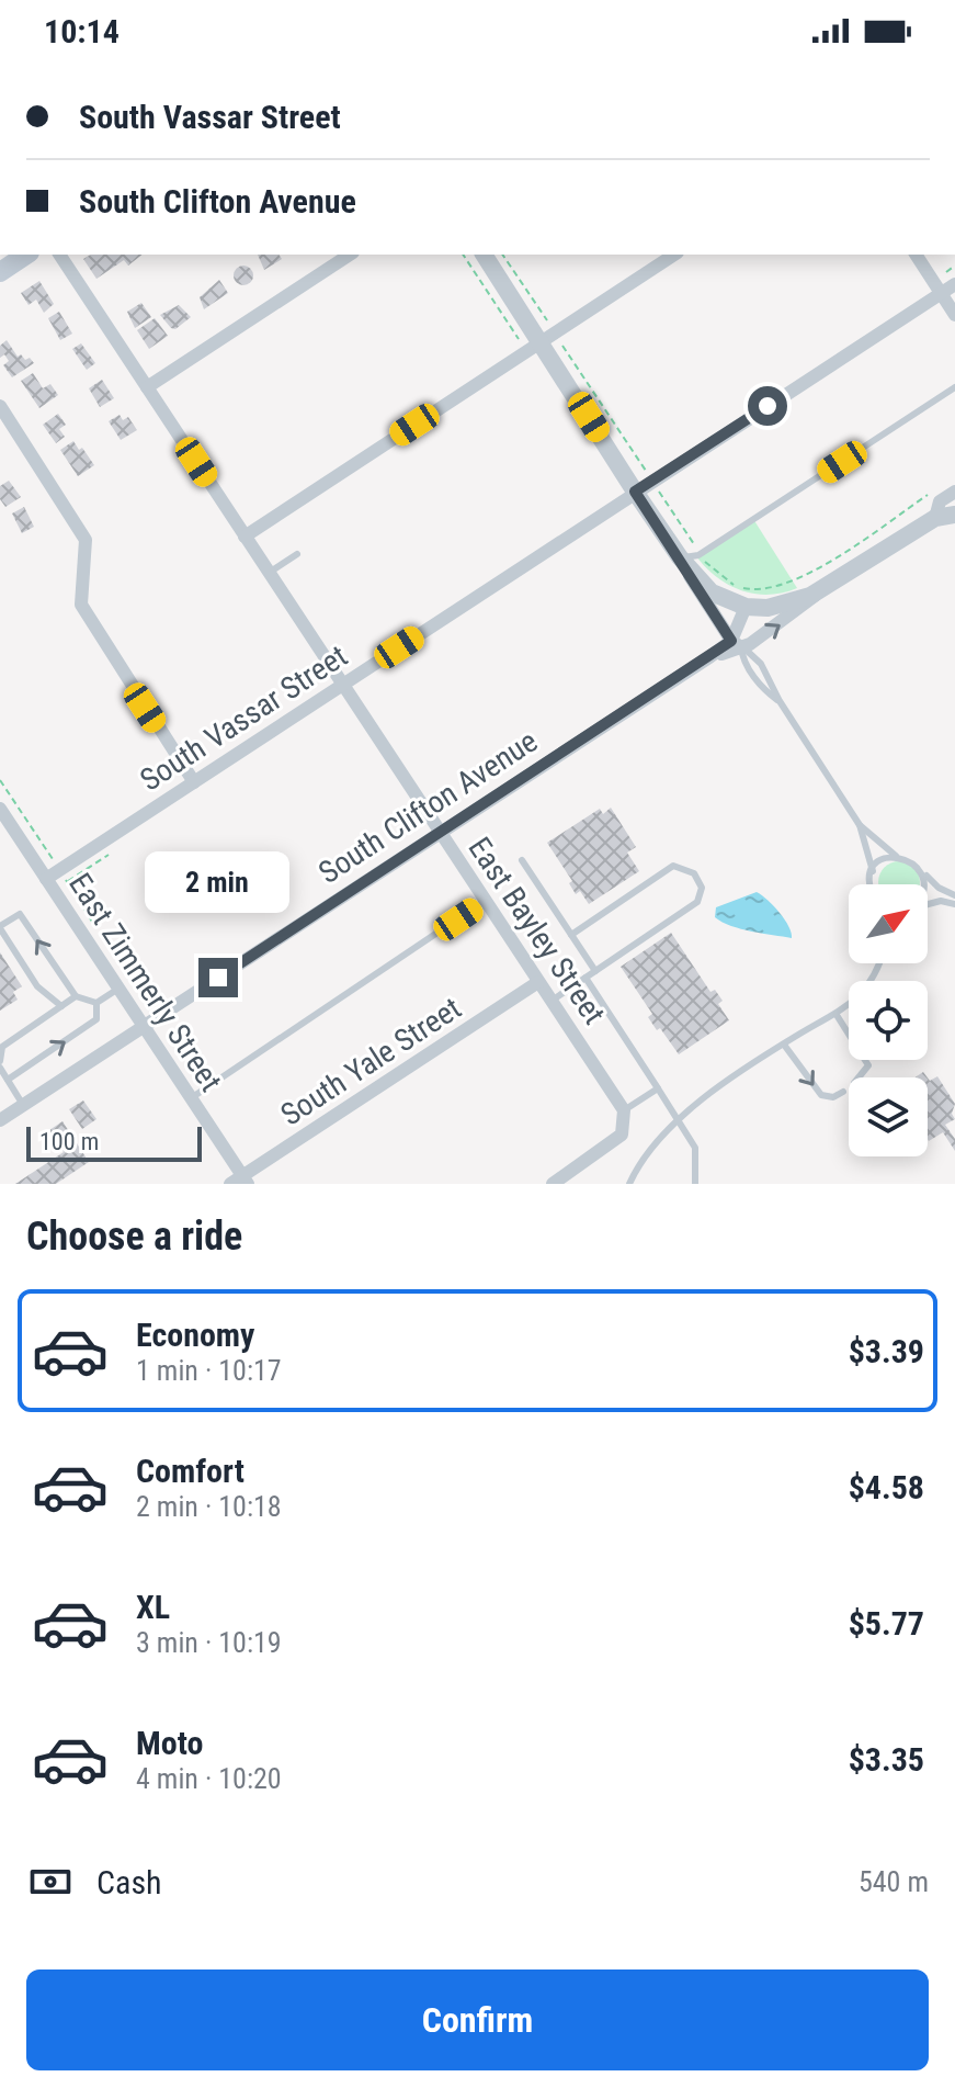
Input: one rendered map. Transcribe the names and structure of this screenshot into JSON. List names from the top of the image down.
{
  "streets": {
    "street": [
      "South Vassar Street",
      "South Clifton Avenue",
      "East Bayley Street",
      "East Zimmerly Street",
      "South Yale Street"
    ]
  },
  "crossings": [
    ["South Vassar Street", "East Bayley Street"],
    ["South Vassar Street", "East Zimmerly Street"],
    ["South Clifton Avenue", "East Bayley Street"],
    ["South Clifton Avenue", "East Zimmerly Street"],
    ["East Bayley Street", "South Yale Street"],
    ["East Zimmerly Street", "South Yale Street"]
  ],
  "scale_bar": "100 m",
  "north": "top right",
  "page": {
    "status": "10:14",
    "banner": ["South Vassar Street", "South Clifton Avenue"],
    "bubble": "2 min",
    "scale": "100 m",
    "heading": "Choose a ride",
    "list": [
      {
        "name": "Economy",
        "note": "1 min · 10:17",
        "value": "$3.39"
      },
      {
        "name": "Comfort",
        "note": "2 min · 10:18",
        "value": "$4.58"
      },
      {
        "name": "XL",
        "note": "3 min · 10:19",
        "value": "$5.77"
      },
      {
        "name": "Moto",
        "note": "4 min · 10:20",
        "value": "$3.35"
      }
    ],
    "pay": ["Cash", "540 m"],
    "buttons": "Confirm"
  }
}
